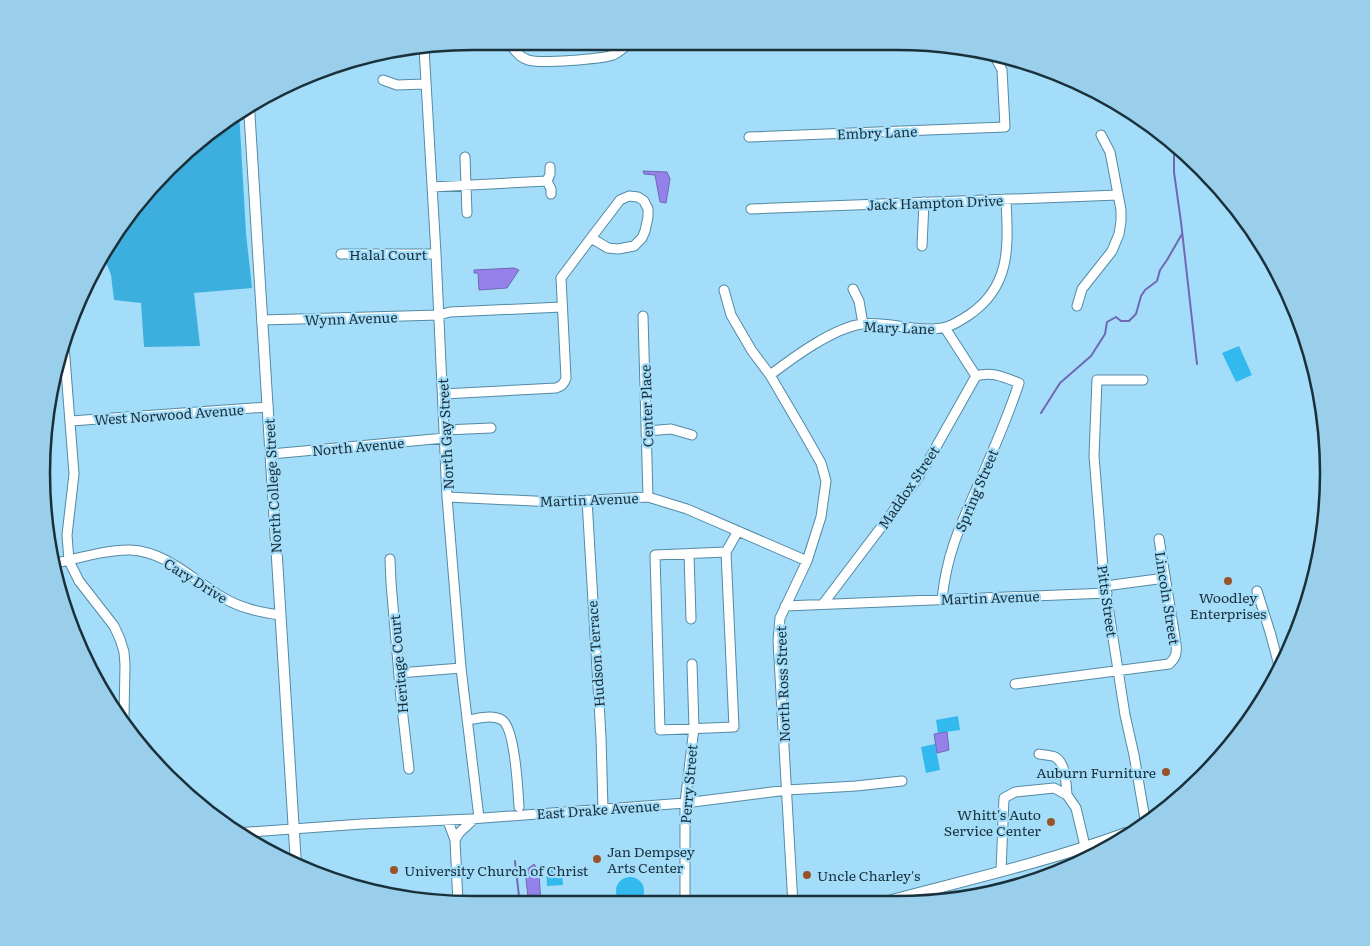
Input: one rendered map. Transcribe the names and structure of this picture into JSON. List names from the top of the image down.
{
  "streets": {
    "main road": ["North College Street"],
    "street": [
      "Embry Lane",
      "Jack Hampton Drive",
      "Halal Court",
      "Wynn Avenue",
      "Mary Lane",
      "Center Place",
      "West Norwood Avenue",
      "North Gay Street",
      "North Avenue",
      "Maddox Street",
      "Spring Street",
      "Martin Avenue",
      "Cary Drive",
      "Lincoln Street",
      "Pitts Street",
      "Hudson Terrace",
      "Heritage Court",
      "North Ross Street",
      "Perry Street",
      "East Drake Avenue"
    ]
  },
  "crossings": [
    ["Jack Hampton Drive", "Mary Lane"],
    ["Halal Court", "North Gay Street"],
    ["Wynn Avenue", "North Gay Street"],
    ["Wynn Avenue", "North College Street"],
    ["Mary Lane", "North Ross Street"],
    ["Center Place", "Martin Avenue"],
    ["West Norwood Avenue", "North College Street"],
    ["North Gay Street", "North Avenue"],
    ["North Gay Street", "Martin Avenue"],
    ["North Gay Street", "East Drake Avenue"],
    ["North Avenue", "North College Street"],
    ["North College Street", "Cary Drive"],
    ["North College Street", "East Drake Avenue"],
    ["Maddox Street", "Spring Street"],
    ["Maddox Street", "Martin Avenue"],
    ["Spring Street", "Martin Avenue"],
    ["Martin Avenue", "Lincoln Street"],
    ["Martin Avenue", "Pitts Street"],
    ["Martin Avenue", "Hudson Terrace"],
    ["Martin Avenue", "North Ross Street"],
    ["Lincoln Street", "Pitts Street"],
    ["Hudson Terrace", "East Drake Avenue"],
    ["North Ross Street", "East Drake Avenue"],
    ["Perry Street", "East Drake Avenue"]
  ],
  "places": [
    "Woodley Enterprises",
    "Auburn Furniture",
    "Whitt's Auto Service Center",
    "Jan Dempsey Arts Center",
    "University Church of Christ",
    "Uncle Charley's"
  ]
}
